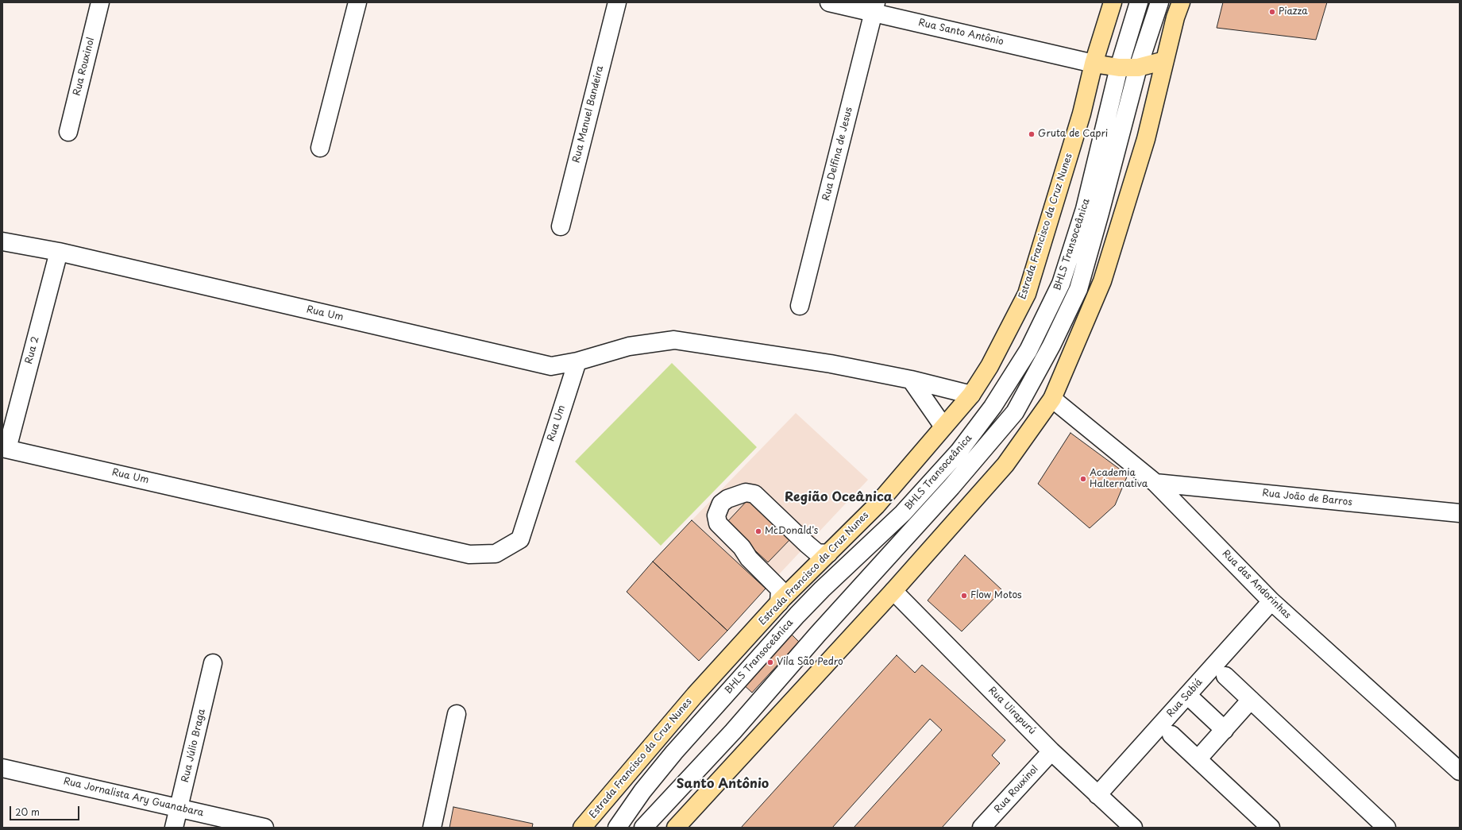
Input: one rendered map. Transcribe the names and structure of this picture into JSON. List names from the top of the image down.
{
  "streets": {
    "main road": ["Estrada Francisco da Cruz Nunes"],
    "street": [
      "Rua Santo Antônio",
      "Rua Rouxinol",
      "Rua Manuel Bandeira",
      "Rua Delfina de Jesus",
      "BHLS Transoceânica",
      "Rua Um",
      "Rua 2",
      "Rua João de Barros",
      "Rua das Andorinhas",
      "Rua Sabiá",
      "Rua Uirapurú",
      "Rua Júlio Braga",
      "Rua Jornalista Ary Guanabara"
    ]
  },
  "crossings": [
    ["Rua Santo Antônio", "Rua Delfina de Jesus"],
    ["Rua Santo Antônio", "Estrada Francisco da Cruz Nunes"],
    ["Rua Rouxinol", "Rua Uirapurú"],
    ["Rua Um", "Rua 2"],
    ["Rua João de Barros", "Rua das Andorinhas"],
    ["Rua das Andorinhas", "Rua Sabiá"],
    ["Rua Sabiá", "Rua Uirapurú"],
    ["Rua Júlio Braga", "Rua Jornalista Ary Guanabara"]
  ],
  "districts": ["Região Oceânica", "Santo Antônio"],
  "places": [
    "Piazza",
    "Gruta de Capri",
    "Academia Halternativa",
    "McDonald's",
    "Flow Motos",
    "Vila São Pedro"
  ],
  "scale_bar": "20 m"
}
